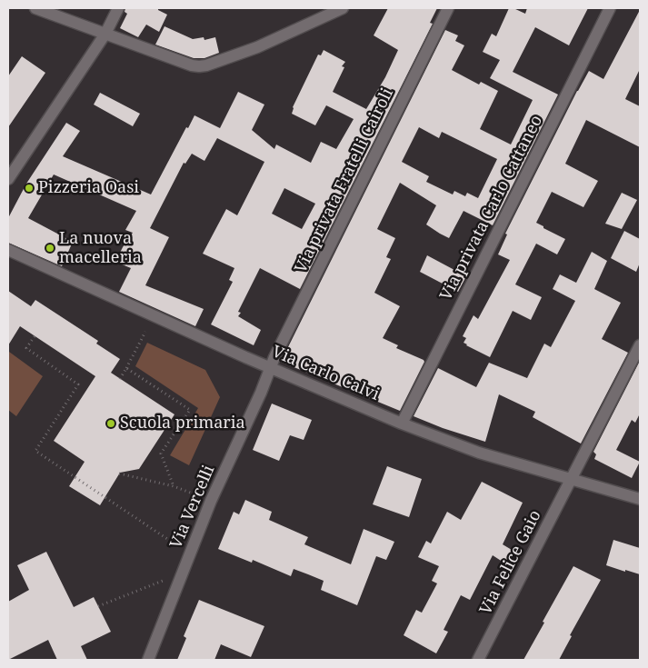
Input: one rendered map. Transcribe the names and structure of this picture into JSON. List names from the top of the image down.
{
  "streets": {
    "street": [
      "Via privata Fratelli Cairoli",
      "Via privata Carlo Cattaneo",
      "Via Carlo Calvi",
      "Via Vercelli",
      "Via Felice Gaio"
    ]
  },
  "crossings": [
    ["Via privata Fratelli Cairoli", "Via Carlo Calvi"],
    ["Via privata Fratelli Cairoli", "Via Vercelli"],
    ["Via privata Carlo Cattaneo", "Via Carlo Calvi"],
    ["Via Carlo Calvi", "Via Vercelli"],
    ["Via Carlo Calvi", "Via Felice Gaio"]
  ],
  "places": ["Pizzeria Oasi", "La nuova macelleria", "Scuola primaria"]
}
